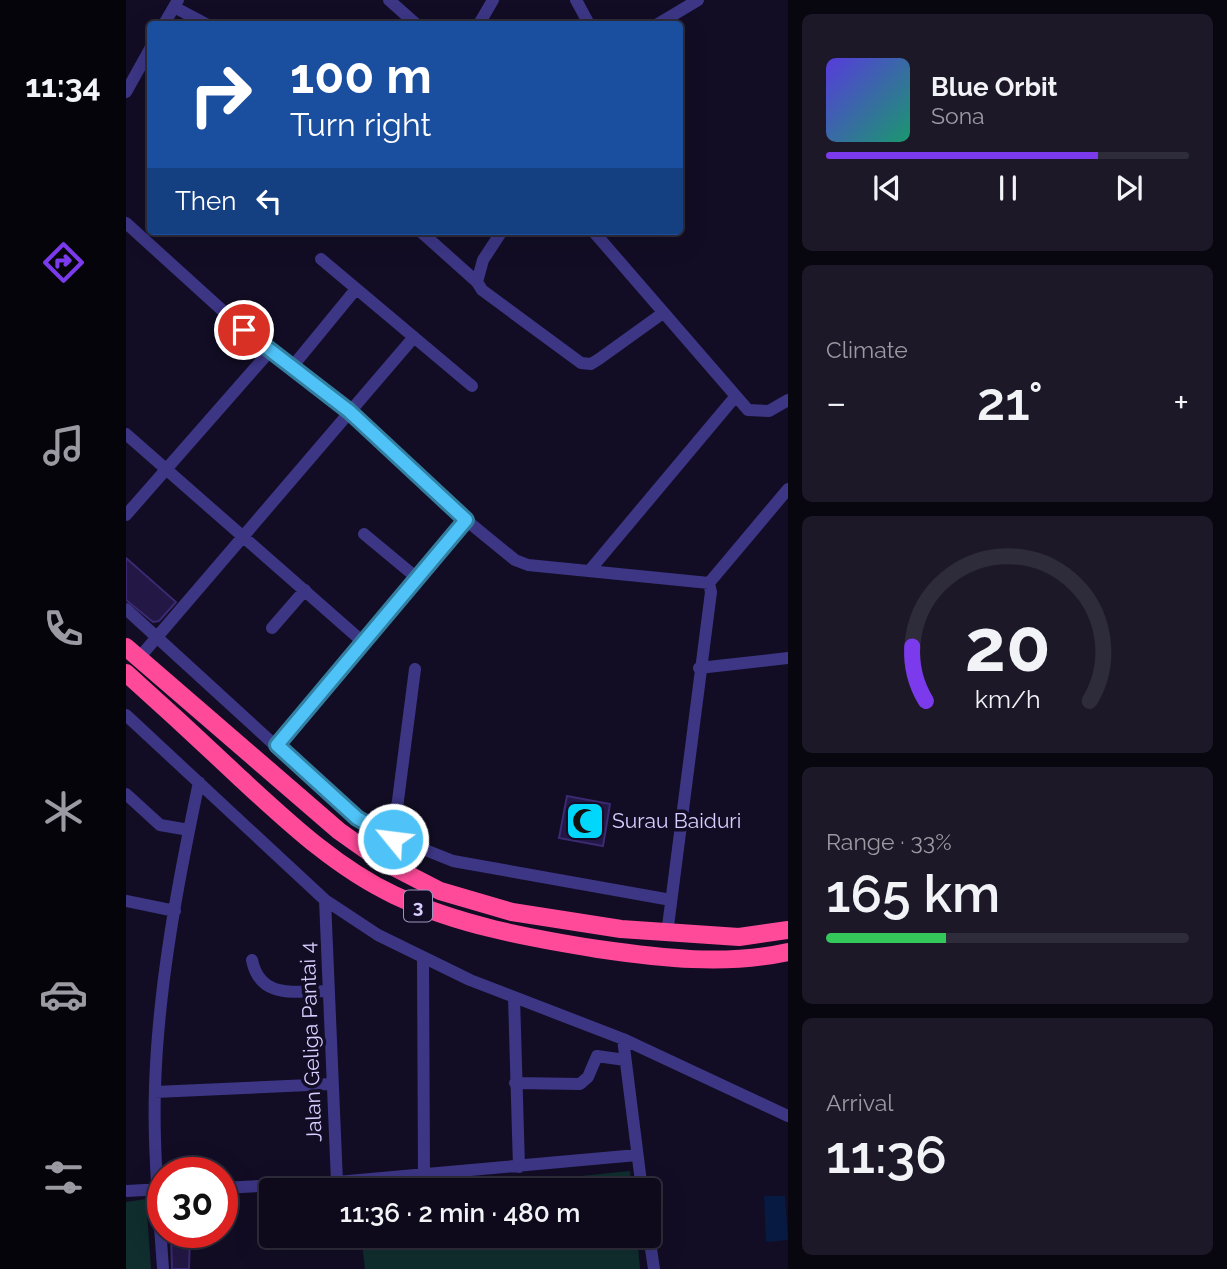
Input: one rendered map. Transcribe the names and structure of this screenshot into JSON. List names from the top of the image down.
{
  "streets": {
    "highway": ["3"],
    "street": ["Jalan Geliga Pantai 4"]
  },
  "places": {
    "mosque": ["Surau Baiduri"]
  },
  "page": {
    "tabs": "11:34",
    "turn": ["100 m", "Turn right"],
    "song": ["Blue Orbit", "Sona"],
    "then": "Then",
    "tile": [
      "Climate",
      ["Range · 33%", "165 km"],
      ["Arrival", "11:36"]
    ],
    "heat": ["−", "21°", "+"],
    "limit": "30",
    "trip": "11:36 · 2 min · 480 m",
    "gauge": ["20", "km/h"]
  }
}
